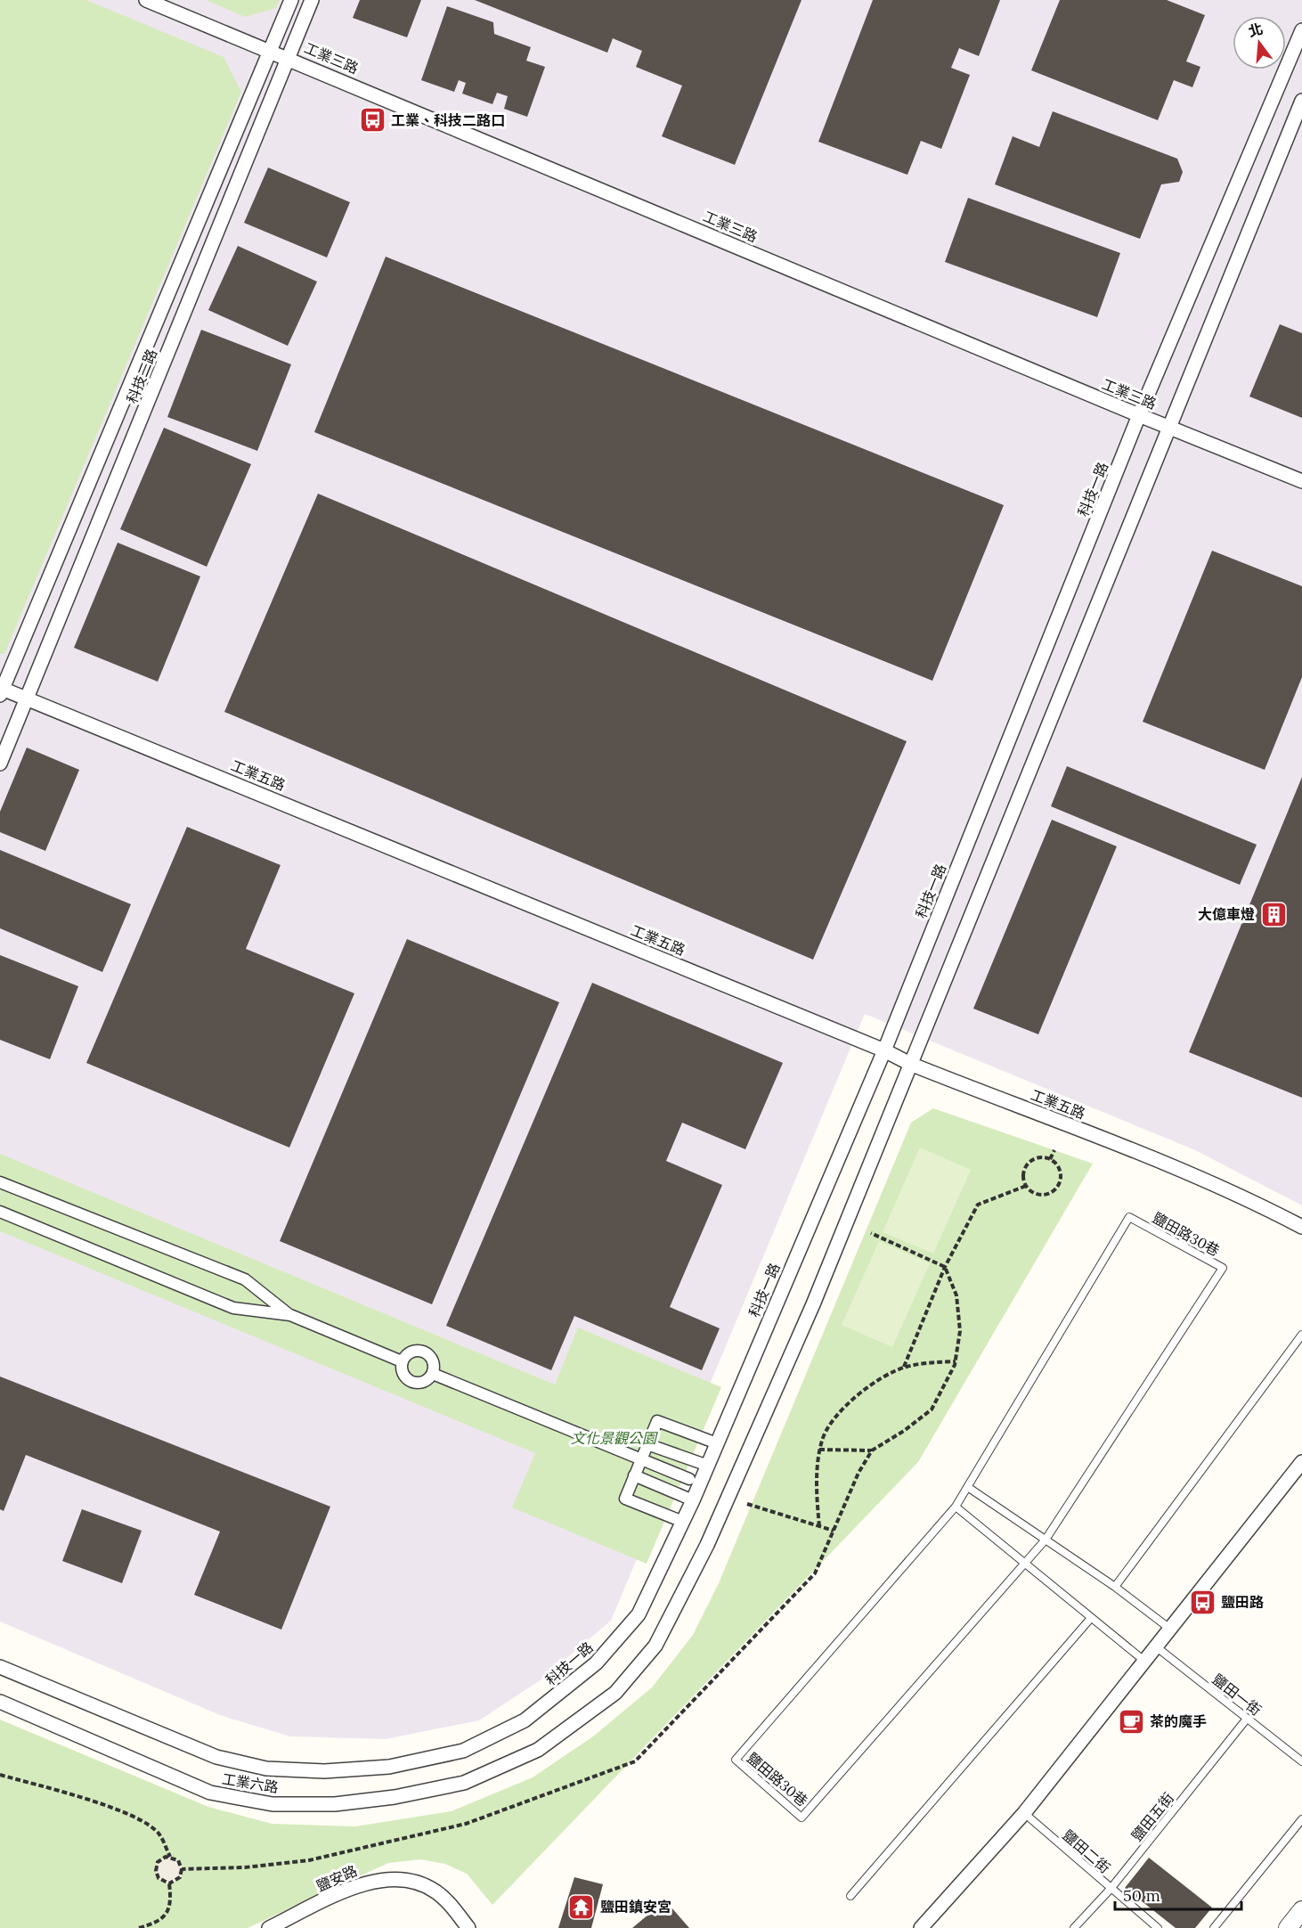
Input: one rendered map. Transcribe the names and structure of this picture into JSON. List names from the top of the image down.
{
  "streets": {
    "street": [
      "工業三路",
      "科技二路",
      "科技一路",
      "工業五路",
      "工業六路",
      "鹽安路"
    ],
    "lane": [
      "鹽田路30巷",
      "鹽田一街",
      "鹽田五街",
      "鹽田二街"
    ]
  },
  "crossings": [
    ["工業三路", "科技二路"],
    ["工業三路", "科技一路"],
    ["科技二路", "工業五路"],
    ["科技一路", "工業五路"],
    ["科技一路", "工業六路"],
    ["工業五路", "工業六路"],
    ["鹽田一街", "鹽田五街"],
    ["鹽田五街", "鹽田二街"]
  ],
  "parks": ["文化景觀公園"],
  "places": {
    "bus stop": ["工業、科技二路口", "鹽田路"],
    "building": ["大億車燈"],
    "cafe": ["茶的魔手"],
    "temple": ["鹽田鎮安宮"]
  },
  "scale_bar": "50 m",
  "north": "top"
}
